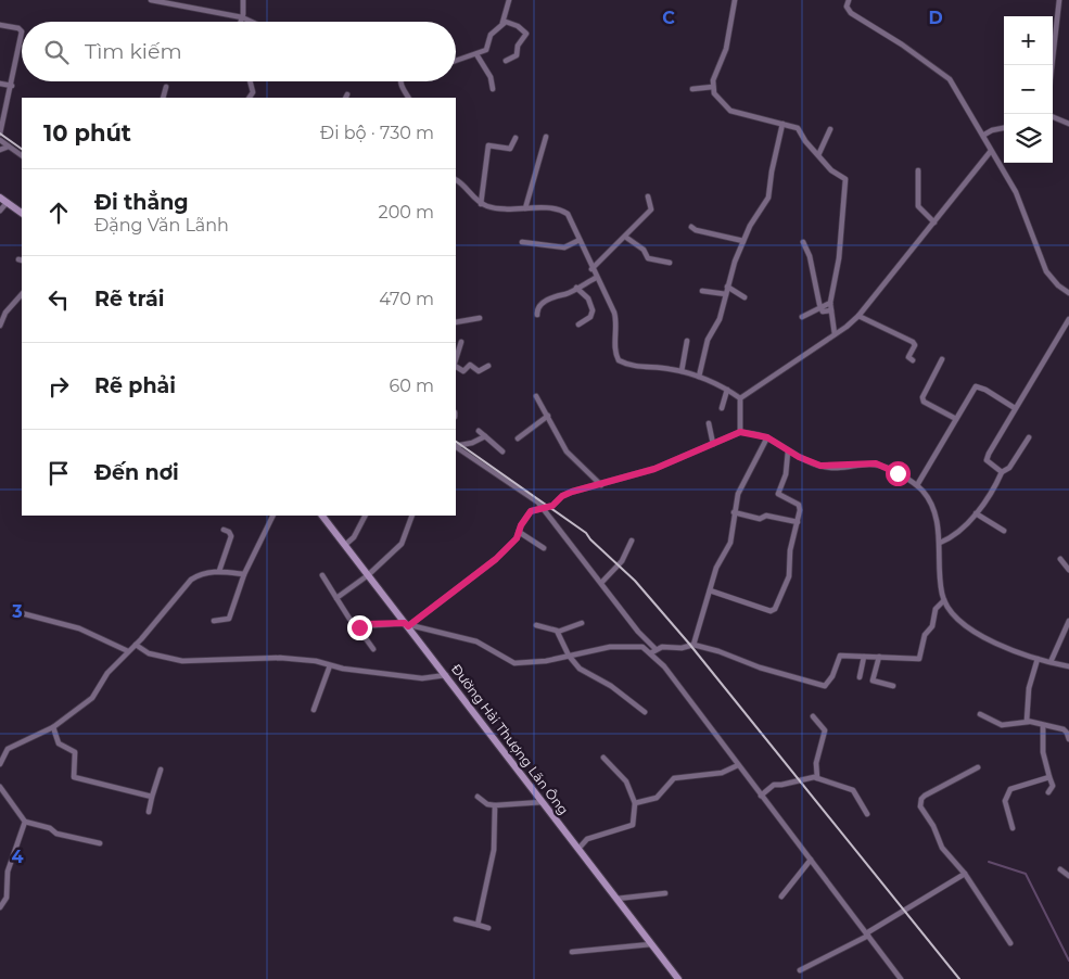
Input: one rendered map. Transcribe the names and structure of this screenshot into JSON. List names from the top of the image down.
{
  "streets": {
    "street": ["Đường Hải Thượng Lãn Ông"]
  },
  "page": {
    "map_buttons": ["+", "−"],
    "search": "Tìm kiếm",
    "heading": ["10 phút", "Đi bộ · 730 m"],
    "list": [
      ["Đi thẳng", "Đặng Văn Lãnh", "200 m"],
      ["Rẽ trái", "470 m"],
      ["Rẽ phải", "60 m"],
      "Đến nơi"
    ]
  },
  "grid": {
    "columns": ["C", "D"],
    "rows": ["3", "4"]
  }
}
